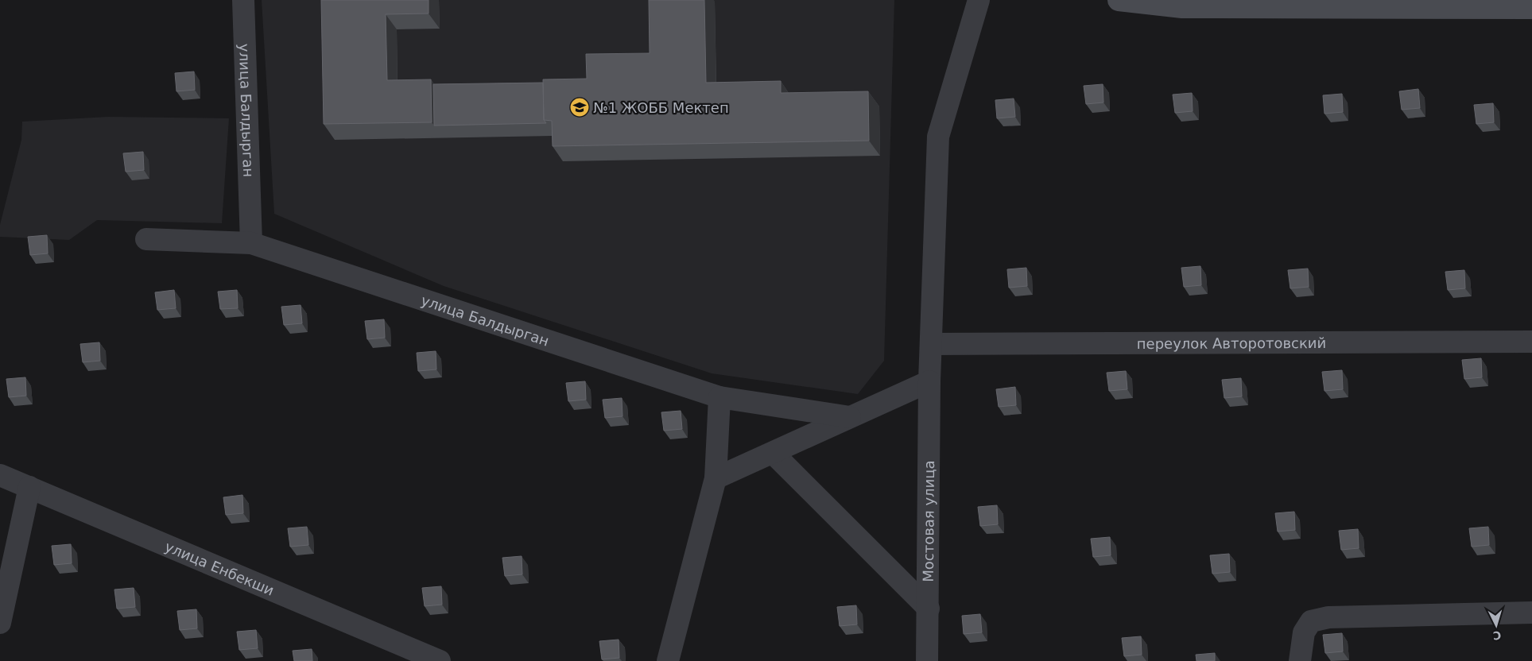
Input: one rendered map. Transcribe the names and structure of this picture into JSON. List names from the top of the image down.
{
  "streets": {
    "street": [
      "улица Балдырган",
      "переулок Авторотовский",
      "Мостовая улица",
      "улица Енбекши"
    ]
  },
  "crossings": [
    ["переулок Авторотовский", "Мостовая улица"]
  ],
  "places": {
    "school or university": ["№1 ЖОББ Мектеп"]
  },
  "north": "bottom"
}
